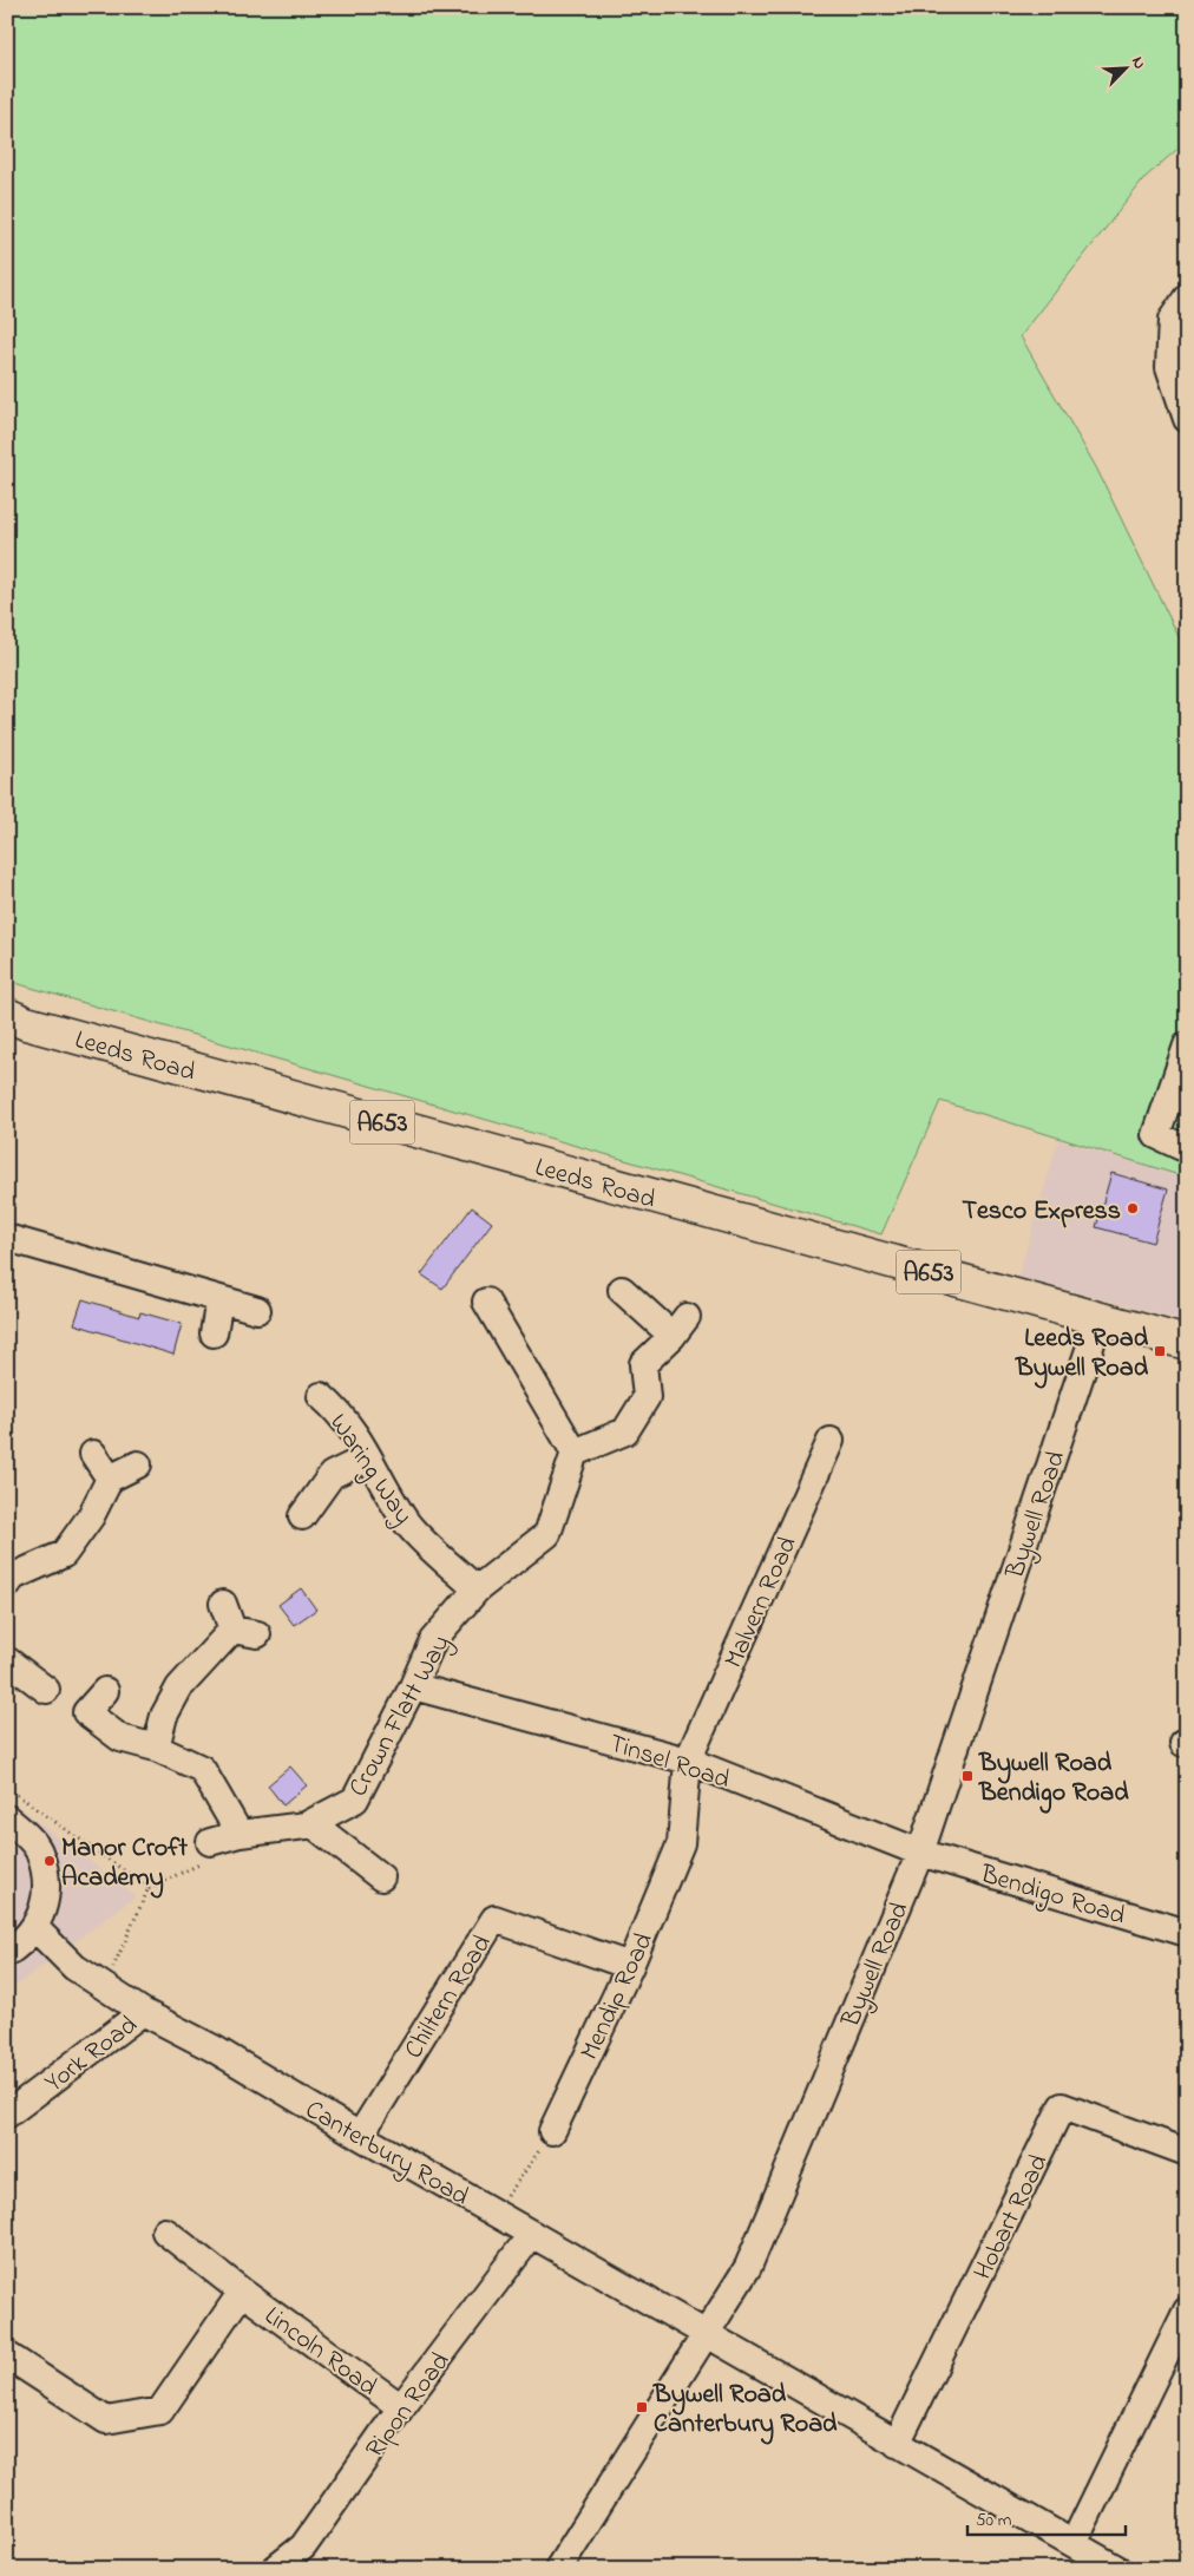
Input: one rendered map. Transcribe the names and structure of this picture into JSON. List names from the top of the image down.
{
  "streets": {
    "main road": ["Leeds Road", "A653"],
    "street": [
      "Waring Way",
      "Bywell Road",
      "Malvern Road",
      "Crown Flatt Way",
      "Tinsel Road",
      "Bendigo Road",
      "Chiltern Road",
      "Mendip Road",
      "York Road",
      "Canterbury Road",
      "Hobart Road",
      "Lincoln Road",
      "Ripon Road"
    ]
  },
  "crossings": [
    ["Leeds Road", "Bywell Road"],
    ["Waring Way", "Crown Flatt Way"],
    ["Bywell Road", "Tinsel Road"],
    ["Bywell Road", "Bendigo Road"],
    ["Bywell Road", "Canterbury Road"],
    ["Malvern Road", "Tinsel Road"],
    ["Malvern Road", "Mendip Road"],
    ["Crown Flatt Way", "Tinsel Road"],
    ["Tinsel Road", "Bendigo Road"],
    ["Tinsel Road", "Mendip Road"],
    ["Chiltern Road", "Mendip Road"],
    ["Chiltern Road", "Canterbury Road"],
    ["York Road", "Canterbury Road"],
    ["Canterbury Road", "Hobart Road"],
    ["Canterbury Road", "Ripon Road"],
    ["Lincoln Road", "Ripon Road"]
  ],
  "places": {
    "other": ["Tesco Express", "Manor Croft Academy"],
    "transit": ["Leeds Road Bywell Road", "Bywell Road Bendigo Road", "Bywell Road Canterbury Road"]
  },
  "scale_bar": "50 m",
  "north": "top right"
}
